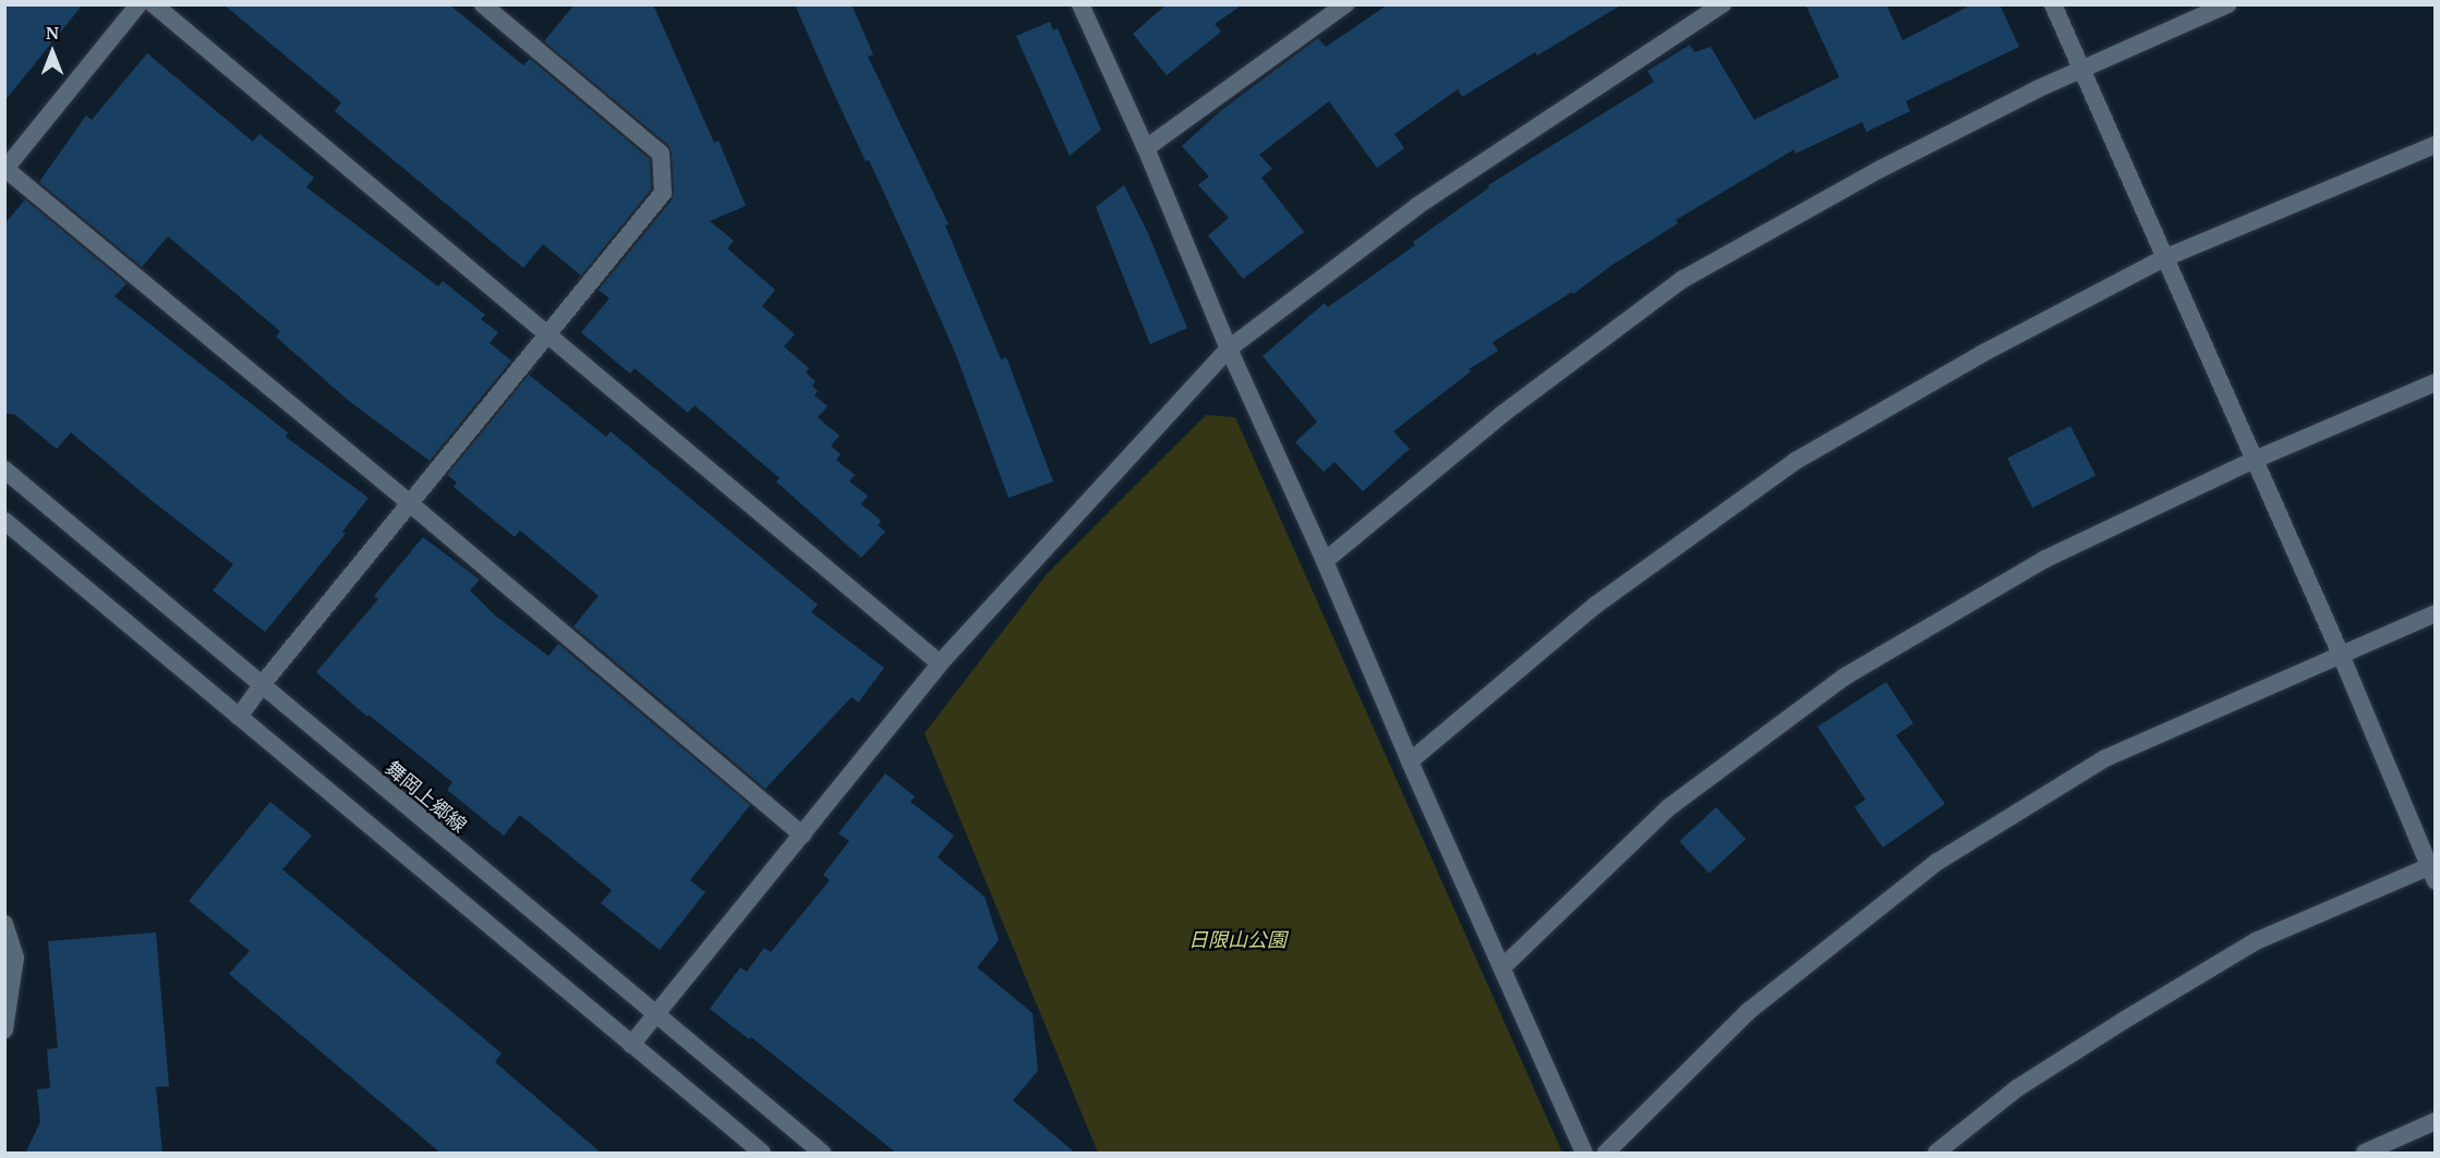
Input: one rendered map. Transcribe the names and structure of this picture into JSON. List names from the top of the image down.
{
  "streets": {
    "street": ["舞岡上郷線"]
  },
  "parks": ["日限山公園"],
  "north": "top"
}
